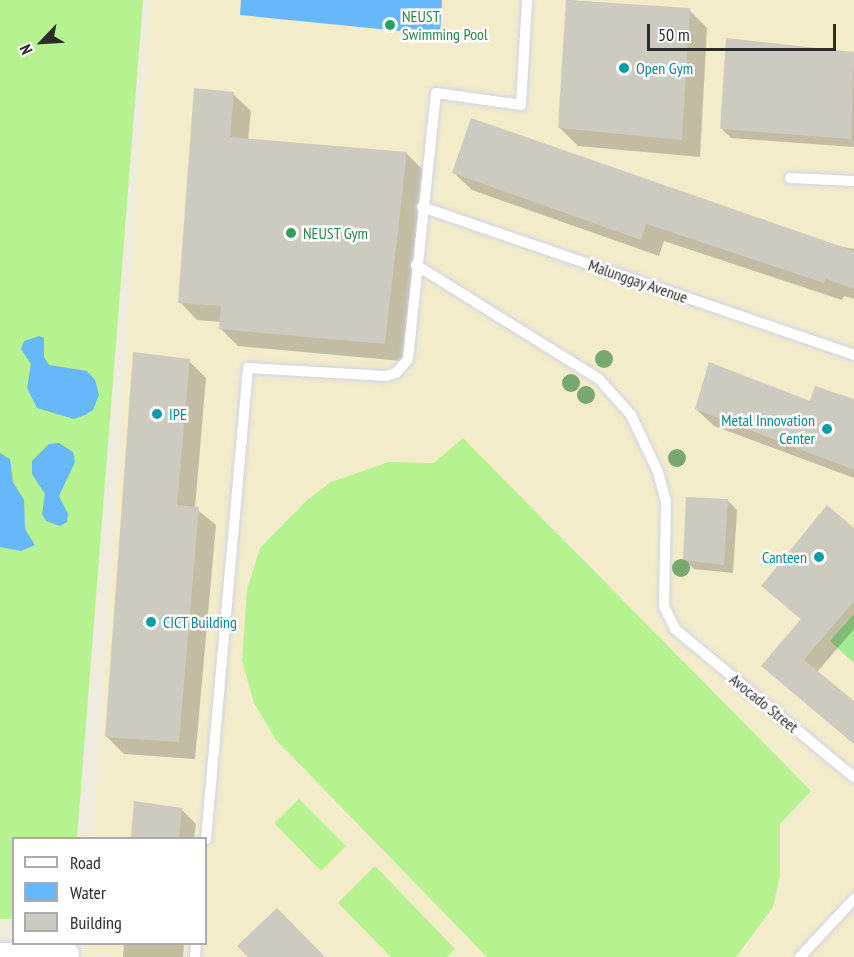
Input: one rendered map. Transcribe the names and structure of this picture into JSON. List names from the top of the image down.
{
  "streets": {
    "lane": ["Malunggay Avenue", "Avocado Street"]
  },
  "places": [
    "NEUST Swimming Pool",
    "Open Gym",
    "NEUST Gym",
    "IPE",
    "Metal Innovation Center",
    "Canteen",
    "CICT Building"
  ],
  "legend": ["Road", "Water", "Building"],
  "scale_bar": "50 m",
  "north": "bottom left"
}
